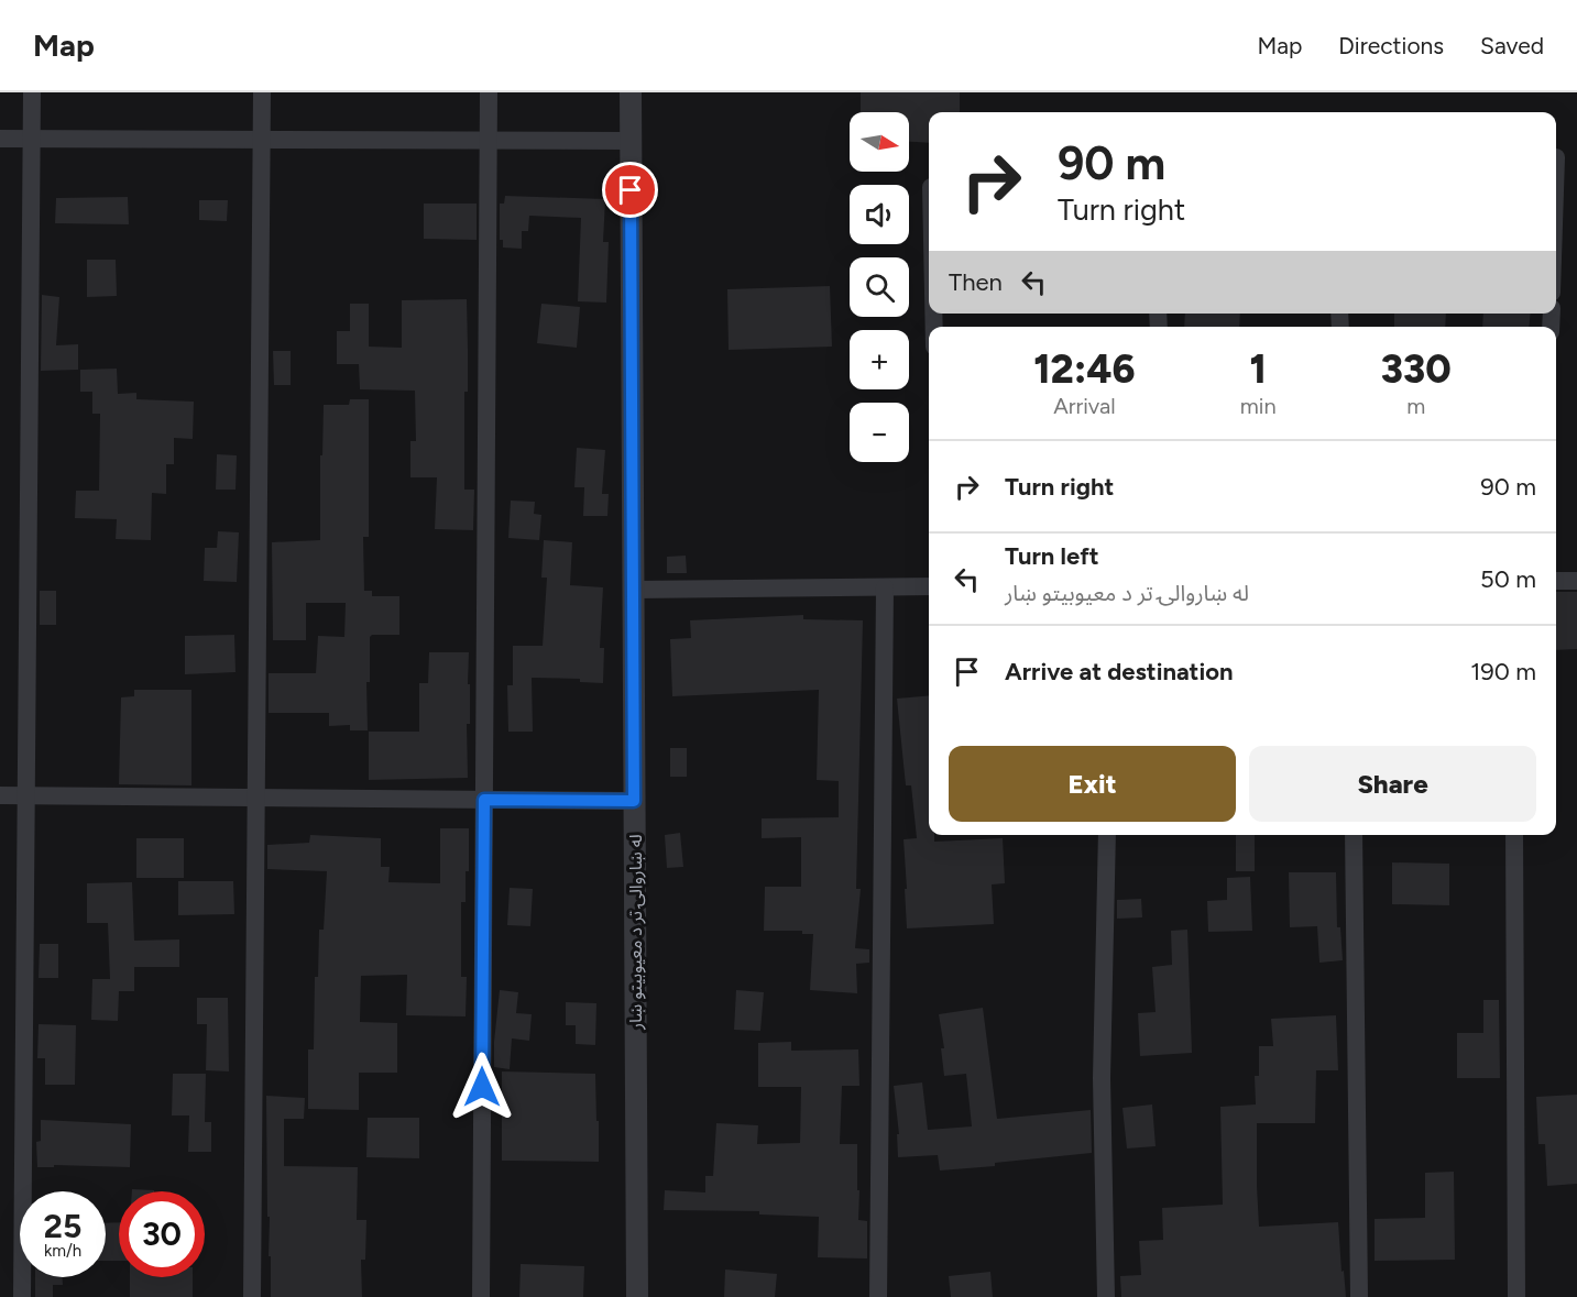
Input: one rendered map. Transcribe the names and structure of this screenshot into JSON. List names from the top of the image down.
{
  "streets": {
    "street": ["له ښاروالۍ تر د معیوبیتو ښار"]
  },
  "north": "right",
  "page": {
    "header": "Map",
    "nav": ["Map", "Directions", "Saved"],
    "map_buttons": ["+", "−"],
    "turn": ["90 m", "Turn right"],
    "then": "Then",
    "eta": [
      "12:46",
      "Arrival",
      "1",
      "min",
      "330",
      "m"
    ],
    "list": [
      {
        "name": "Turn right",
        "value": "90 m"
      },
      {
        "name": "Turn left",
        "note": "له ښاروالۍ تر د معیوبیتو ښار",
        "value": "50 m"
      },
      {
        "name": "Arrive at destination",
        "value": "190 m"
      }
    ],
    "buttons": ["Exit", "Share"],
    "speed": "25 km/h",
    "limit": "30"
  }
}
